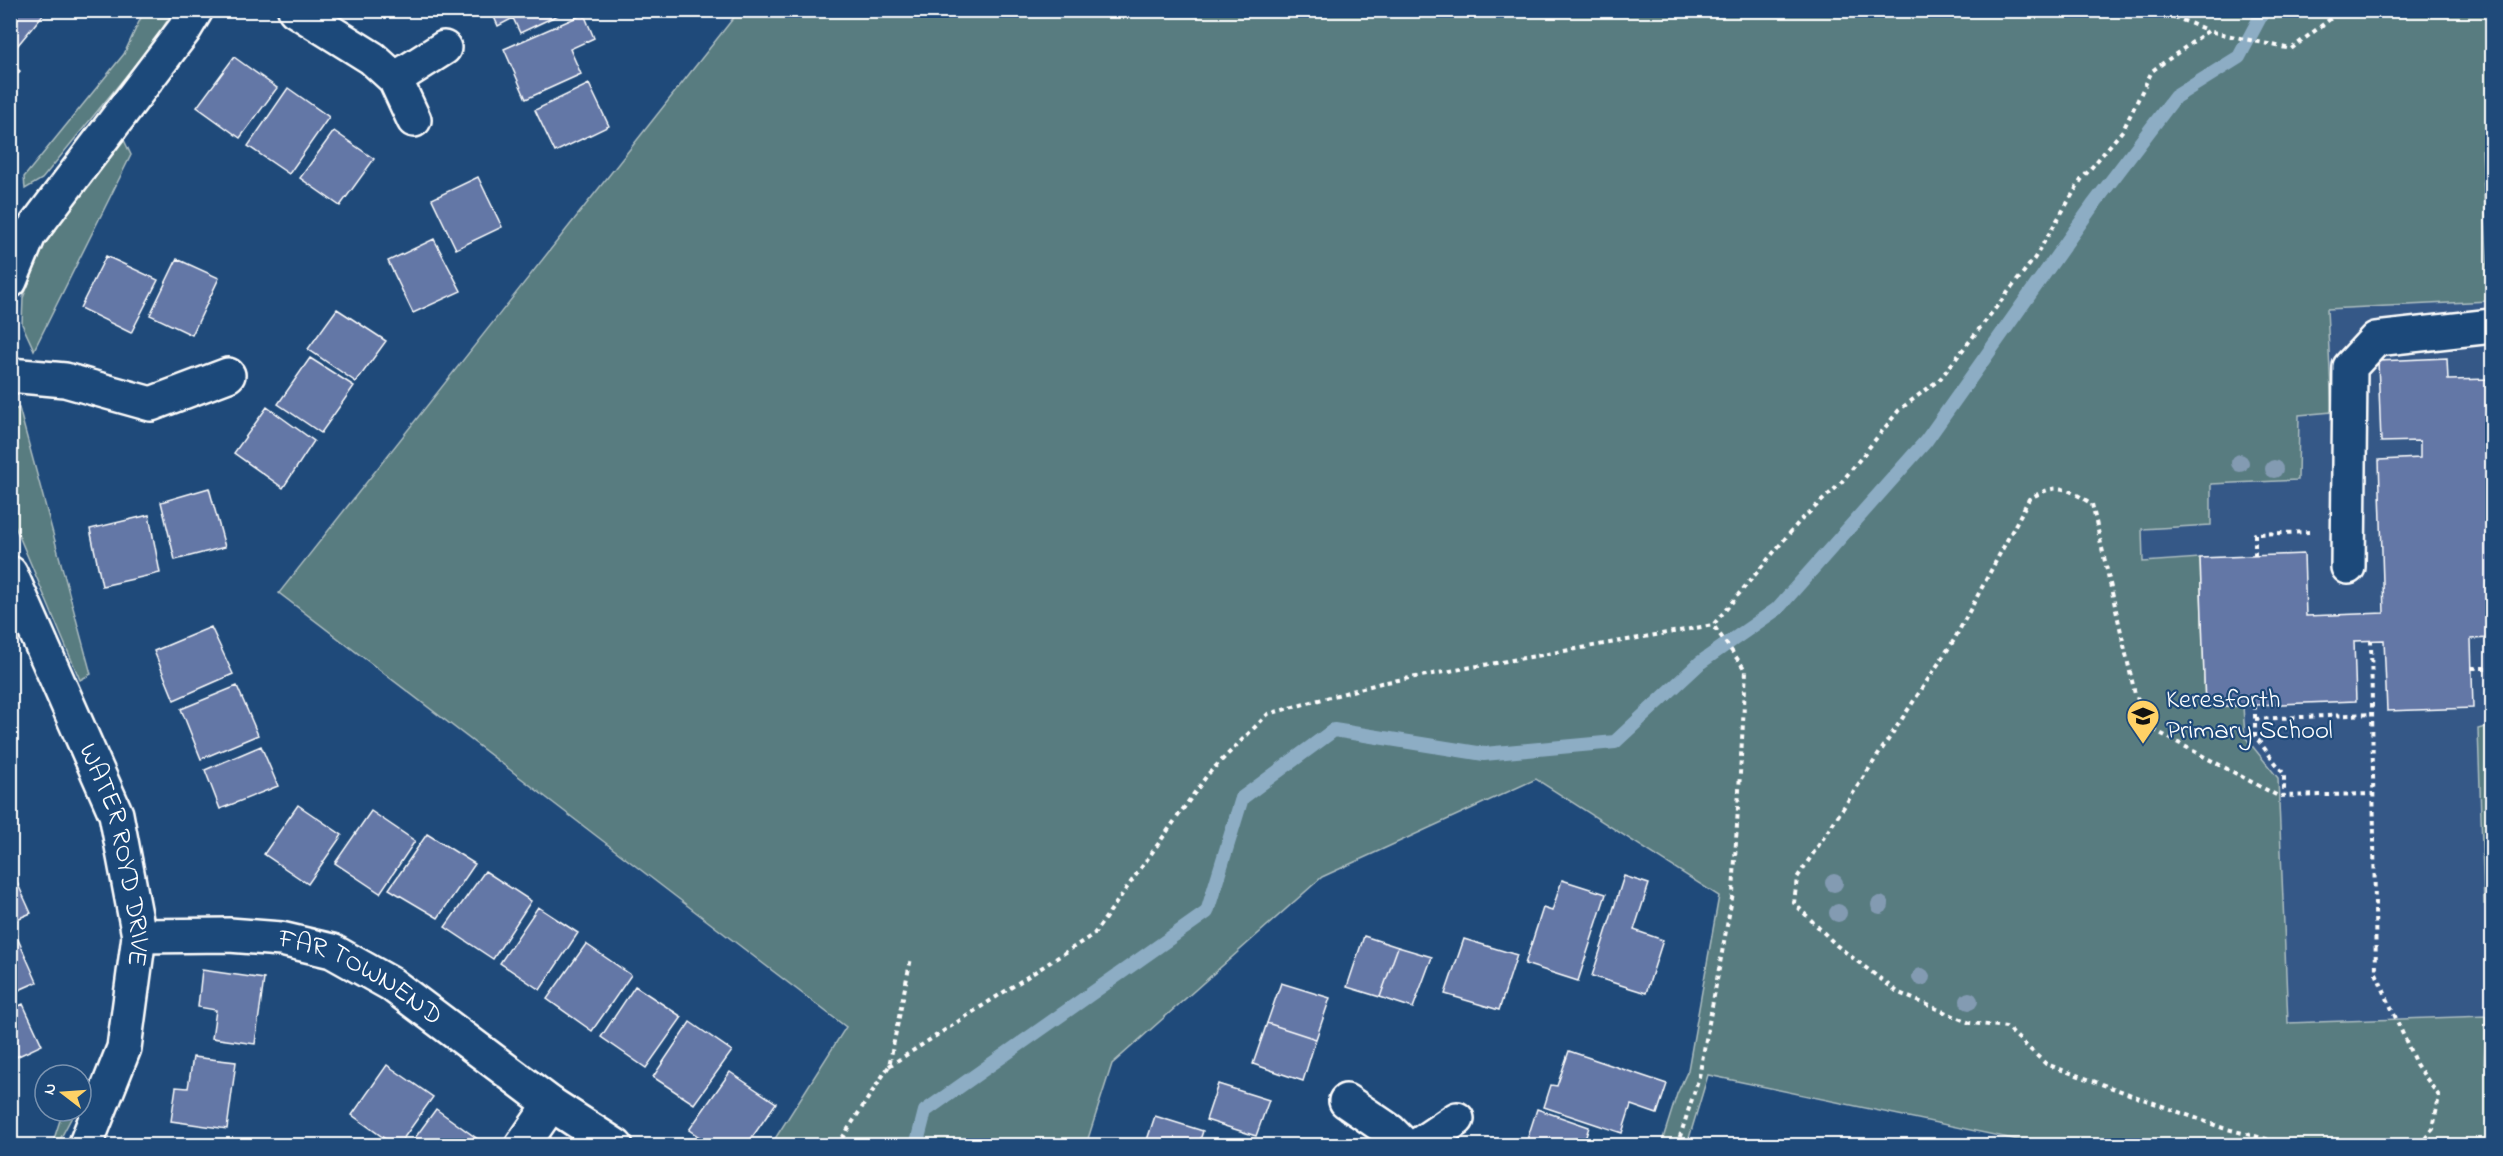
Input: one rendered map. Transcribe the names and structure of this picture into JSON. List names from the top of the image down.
{
  "streets": {
    "street": ["WATER ROYD DRIVE", "FAR TOWNEND"]
  },
  "crossings": [
    ["WATER ROYD DRIVE", "FAR TOWNEND"]
  ],
  "places": {
    "school or university": ["Keresforth Primary School"]
  },
  "north": "left"
}
